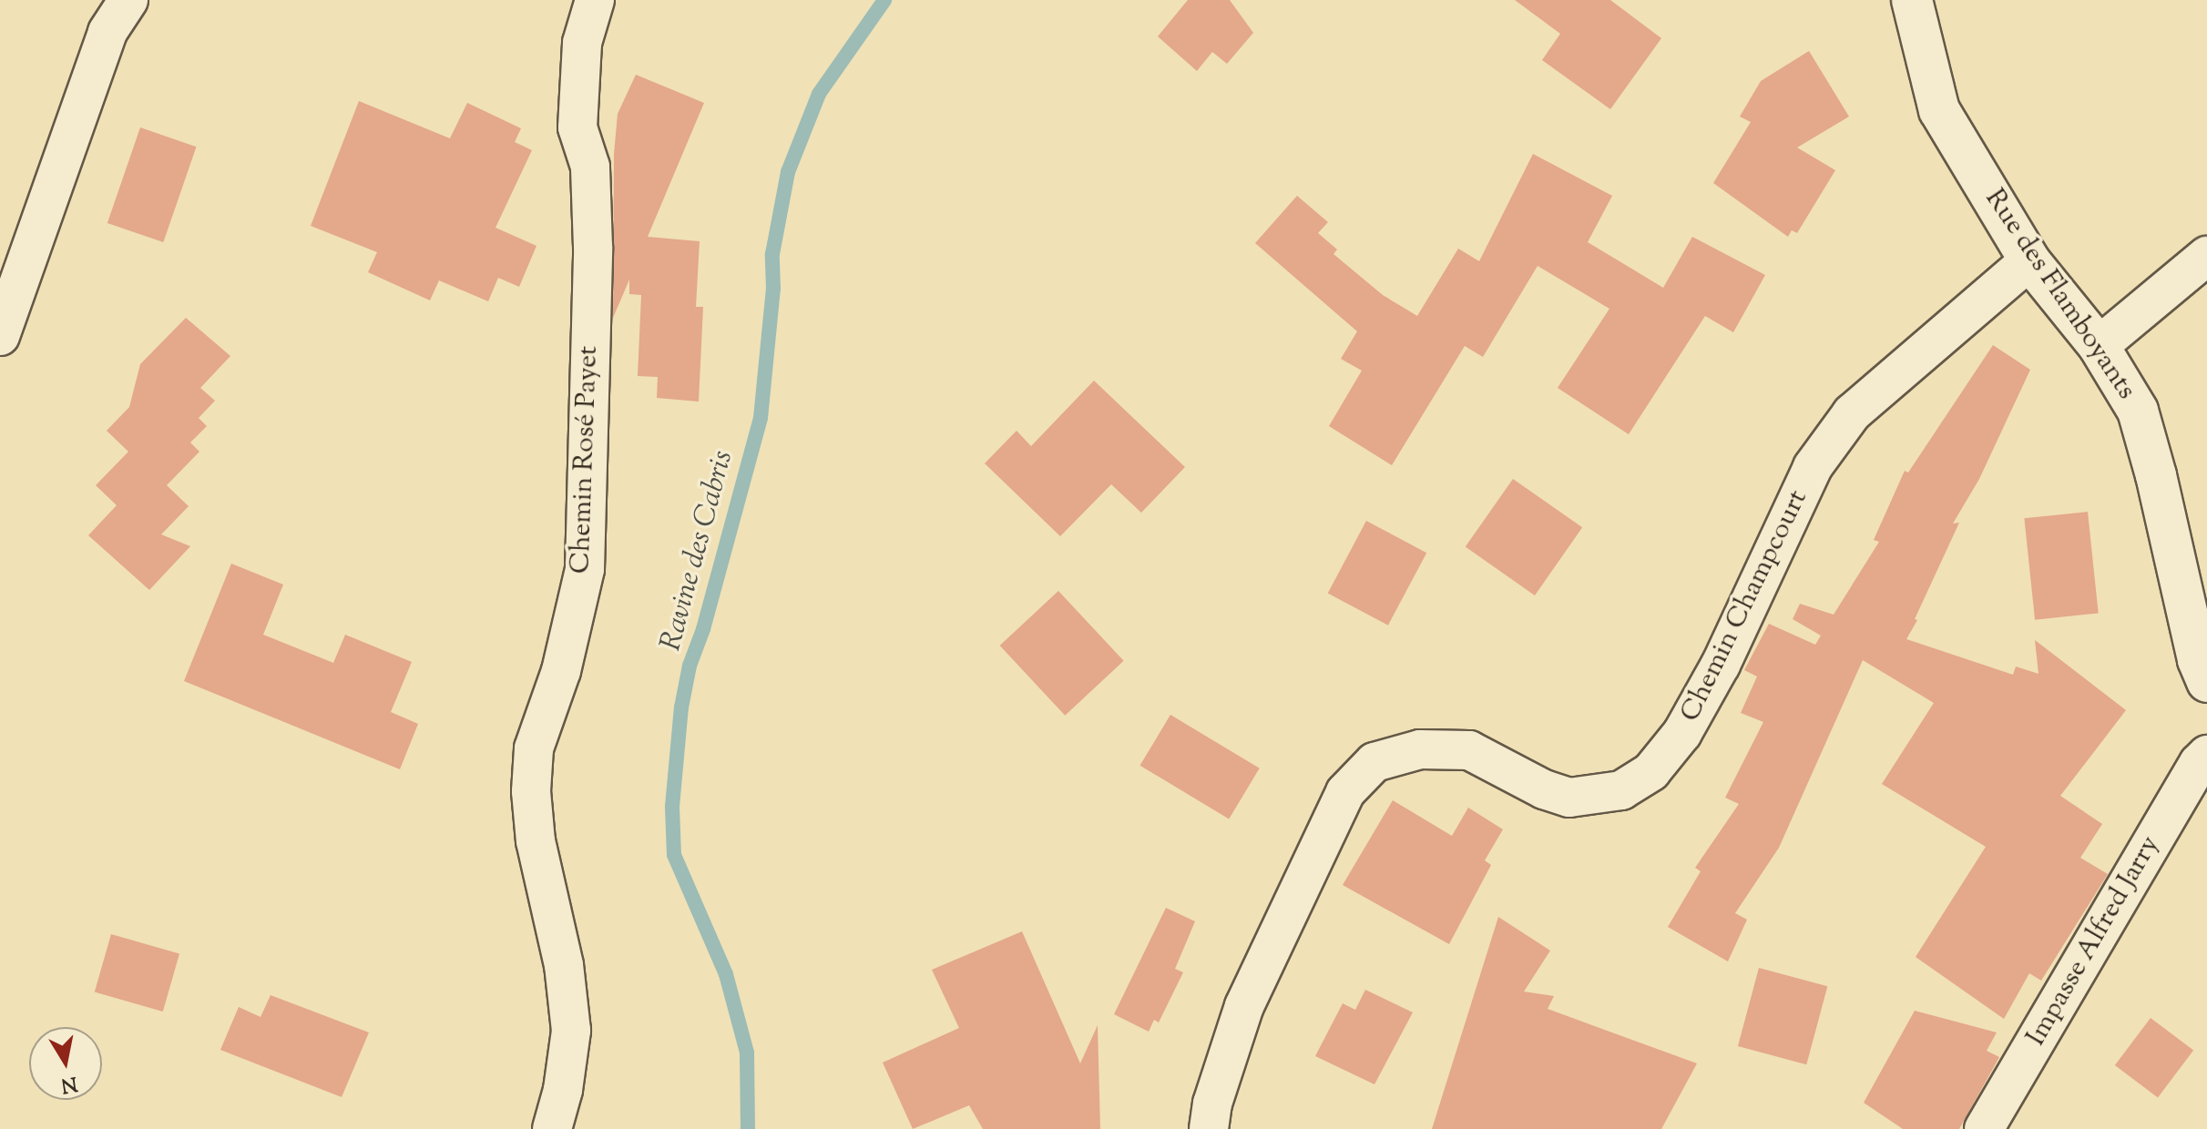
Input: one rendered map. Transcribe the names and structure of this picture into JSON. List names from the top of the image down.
{
  "streets": {
    "main road": ["Rue des Flamboyants"],
    "street": ["Chemin Rosé Payet", "Chemin Champcourt", "Impasse Alfred Jarry"]
  },
  "crossings": [
    ["Rue des Flamboyants", "Chemin Champcourt"]
  ],
  "water": ["Ravine des Cabris"],
  "north": "bottom"
}
